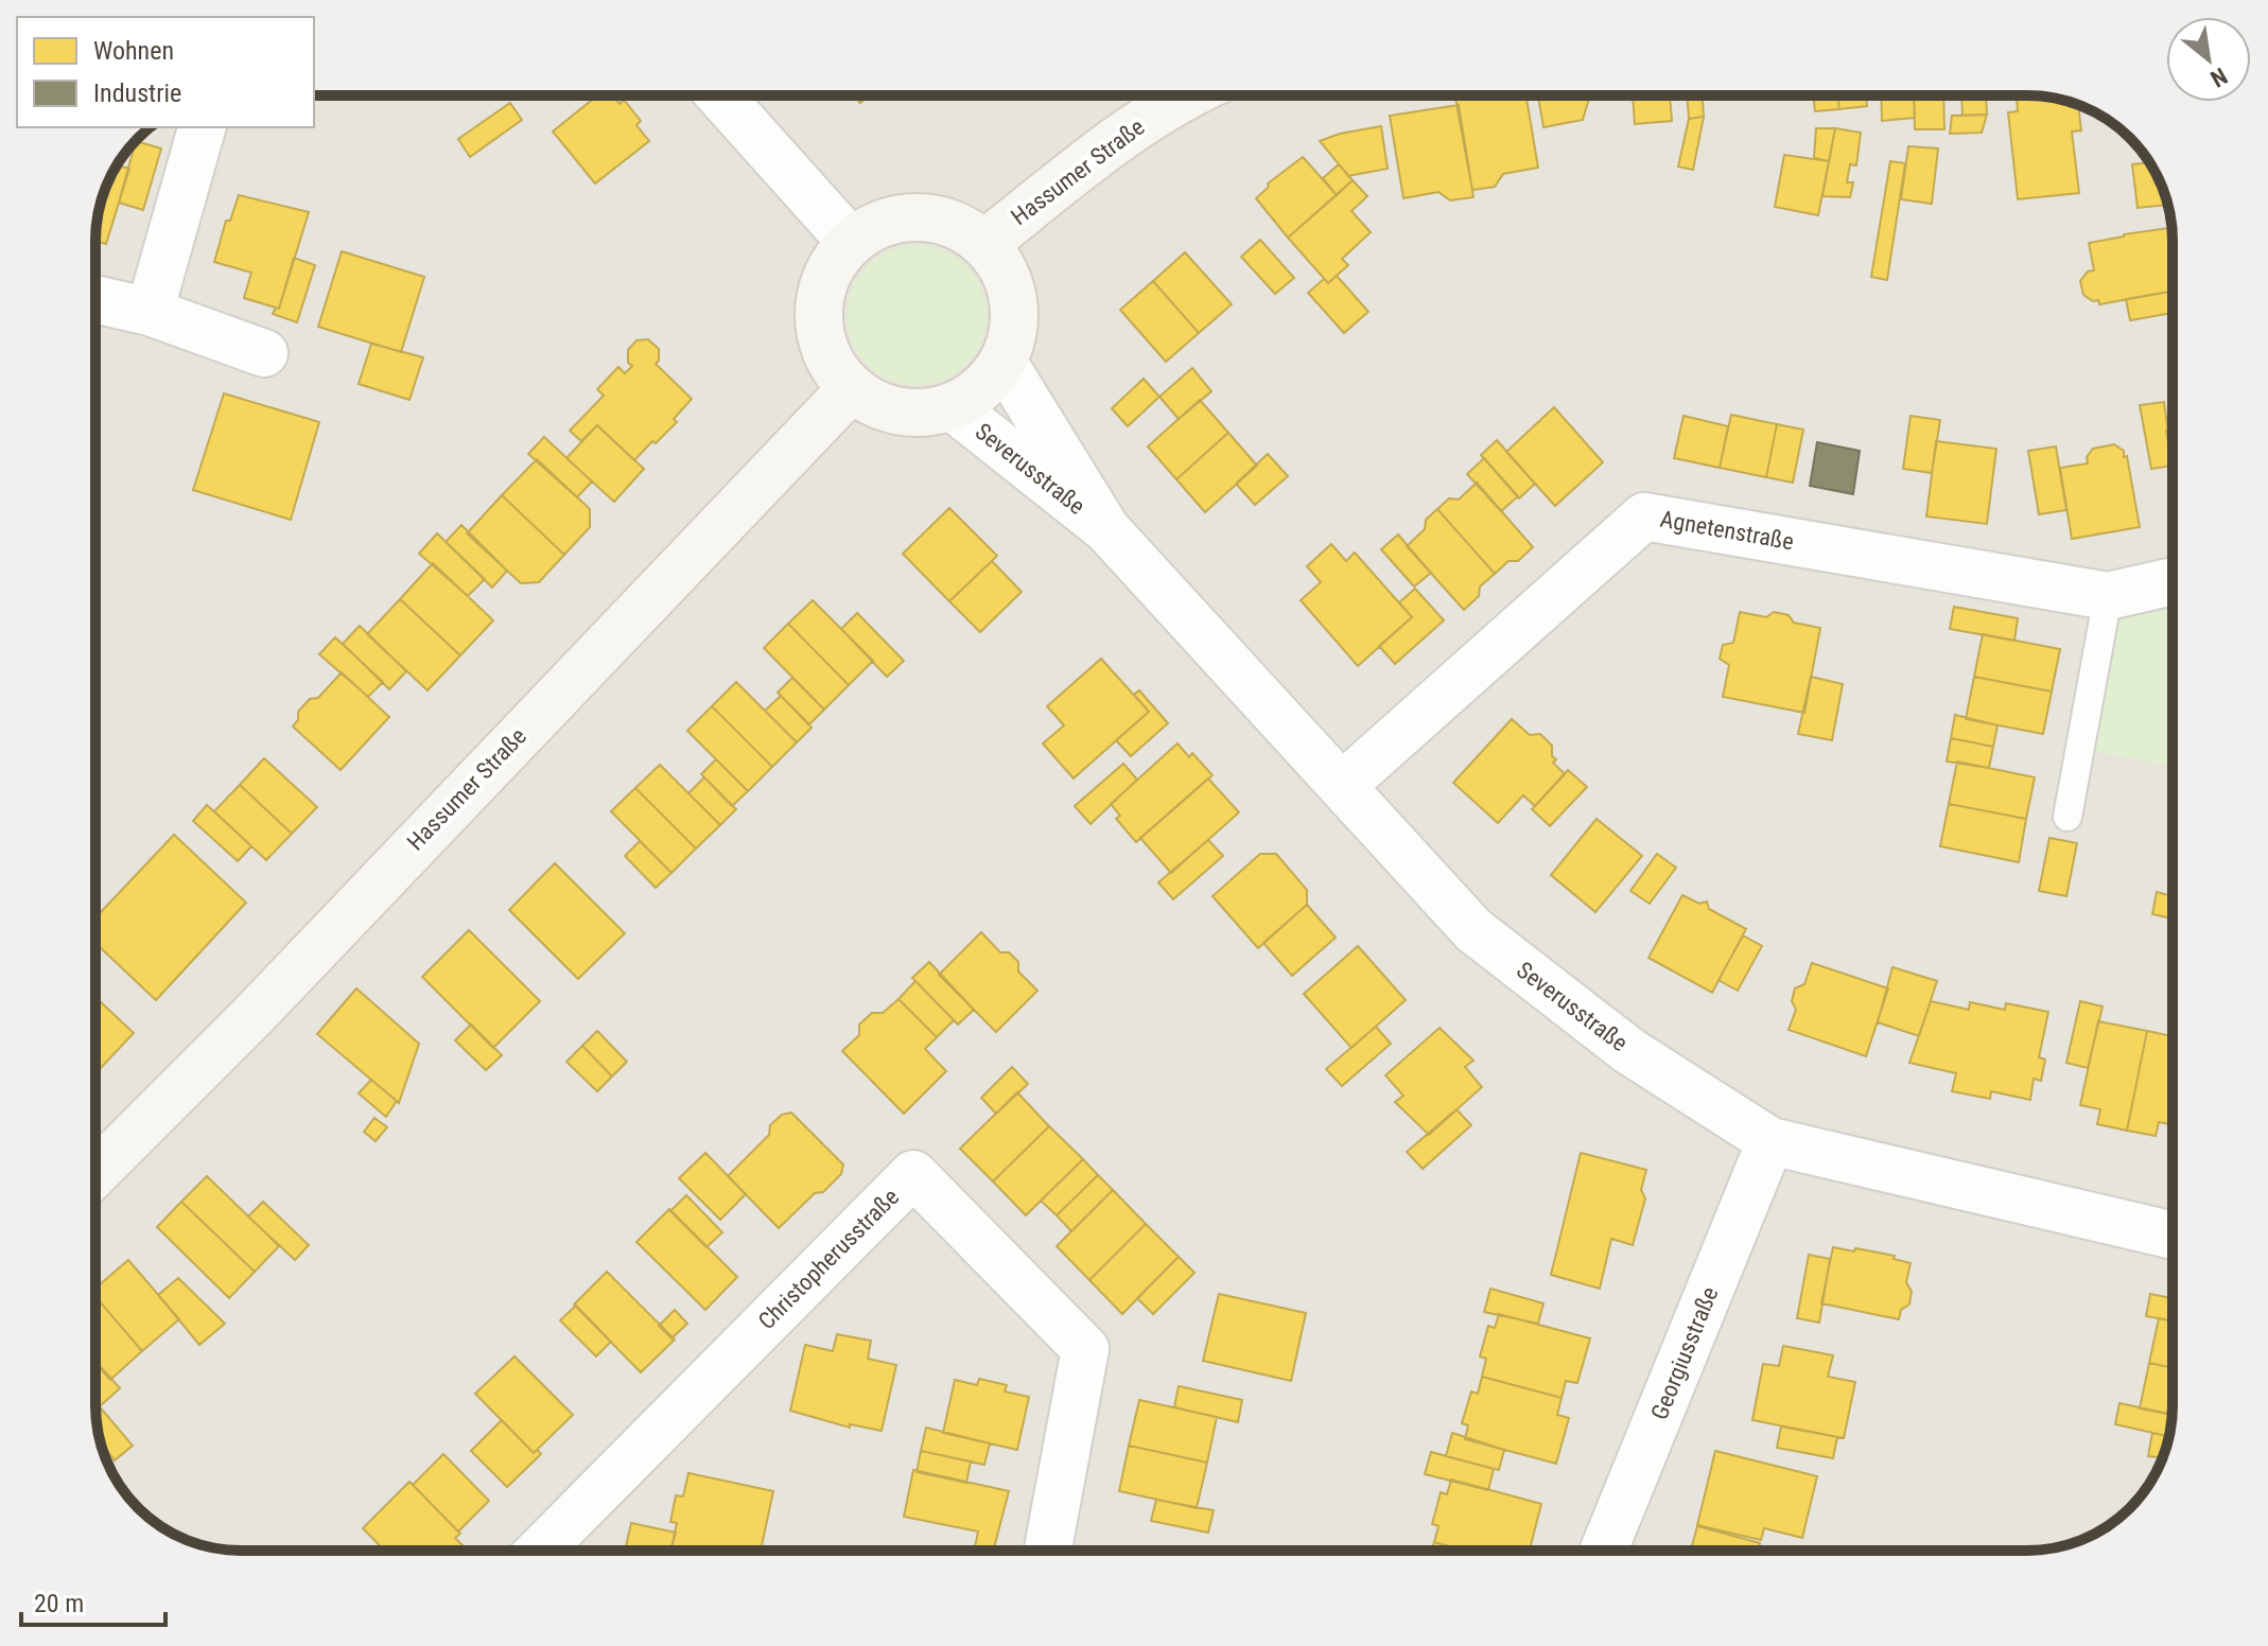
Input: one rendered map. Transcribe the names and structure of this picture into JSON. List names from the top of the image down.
{
  "streets": {
    "street": [
      "Hassumer Straße",
      "Severusstraße",
      "Agnetenstraße",
      "Christopherusstraße",
      "Georgiusstraße"
    ]
  },
  "crossings": [
    ["Hassumer Straße", "Severusstraße"],
    ["Severusstraße", "Agnetenstraße"],
    ["Severusstraße", "Georgiusstraße"]
  ],
  "legend": ["Wohnen", "Industrie"],
  "scale_bar": "20 m",
  "north": "bottom right"
}
